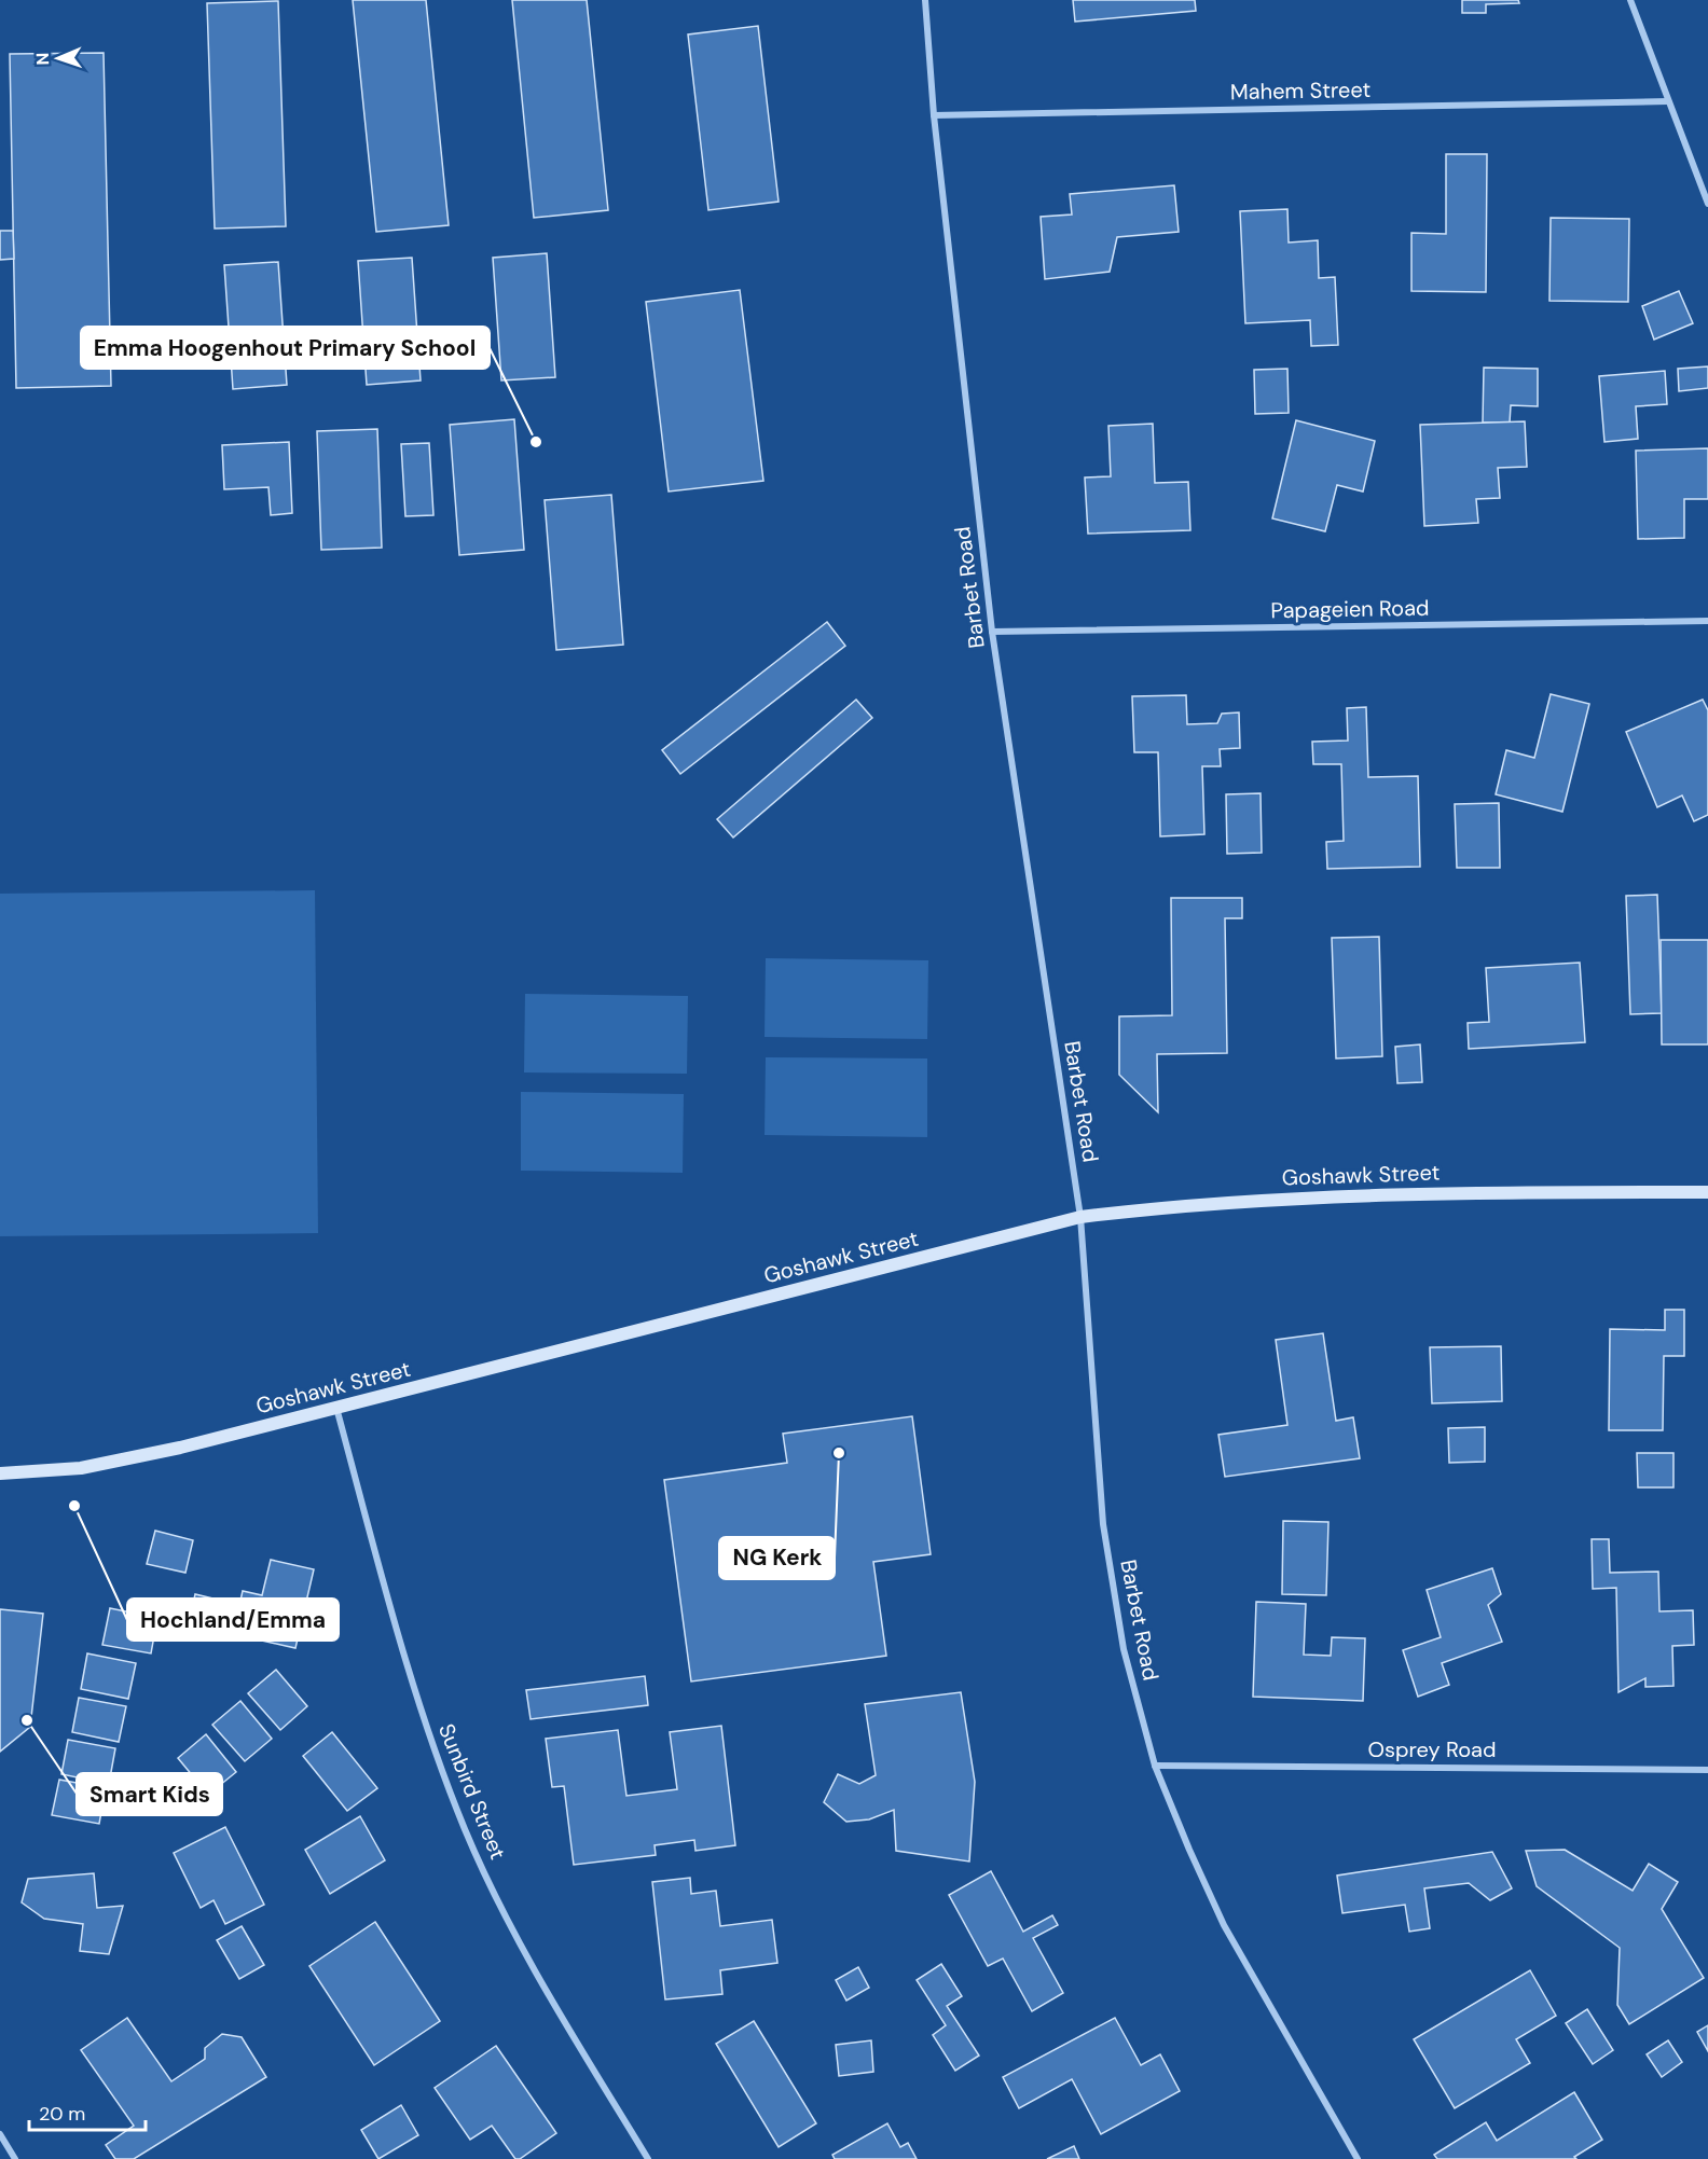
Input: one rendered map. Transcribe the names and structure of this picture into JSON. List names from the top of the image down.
{
  "streets": {
    "street": [
      "Mahem Street",
      "Barbet Road",
      "Papageien Road",
      "Goshawk Street",
      "Osprey Road",
      "Sunbird Street"
    ]
  },
  "crossings": [
    ["Mahem Street", "Barbet Road"],
    ["Barbet Road", "Papageien Road"],
    ["Barbet Road", "Goshawk Street"],
    ["Barbet Road", "Osprey Road"],
    ["Goshawk Street", "Sunbird Street"]
  ],
  "places": [
    "Emma Hoogenhout Primary School",
    "NG Kerk",
    "Hochland/Emma",
    "Smart Kids"
  ],
  "scale_bar": "20 m",
  "north": "left"
}
